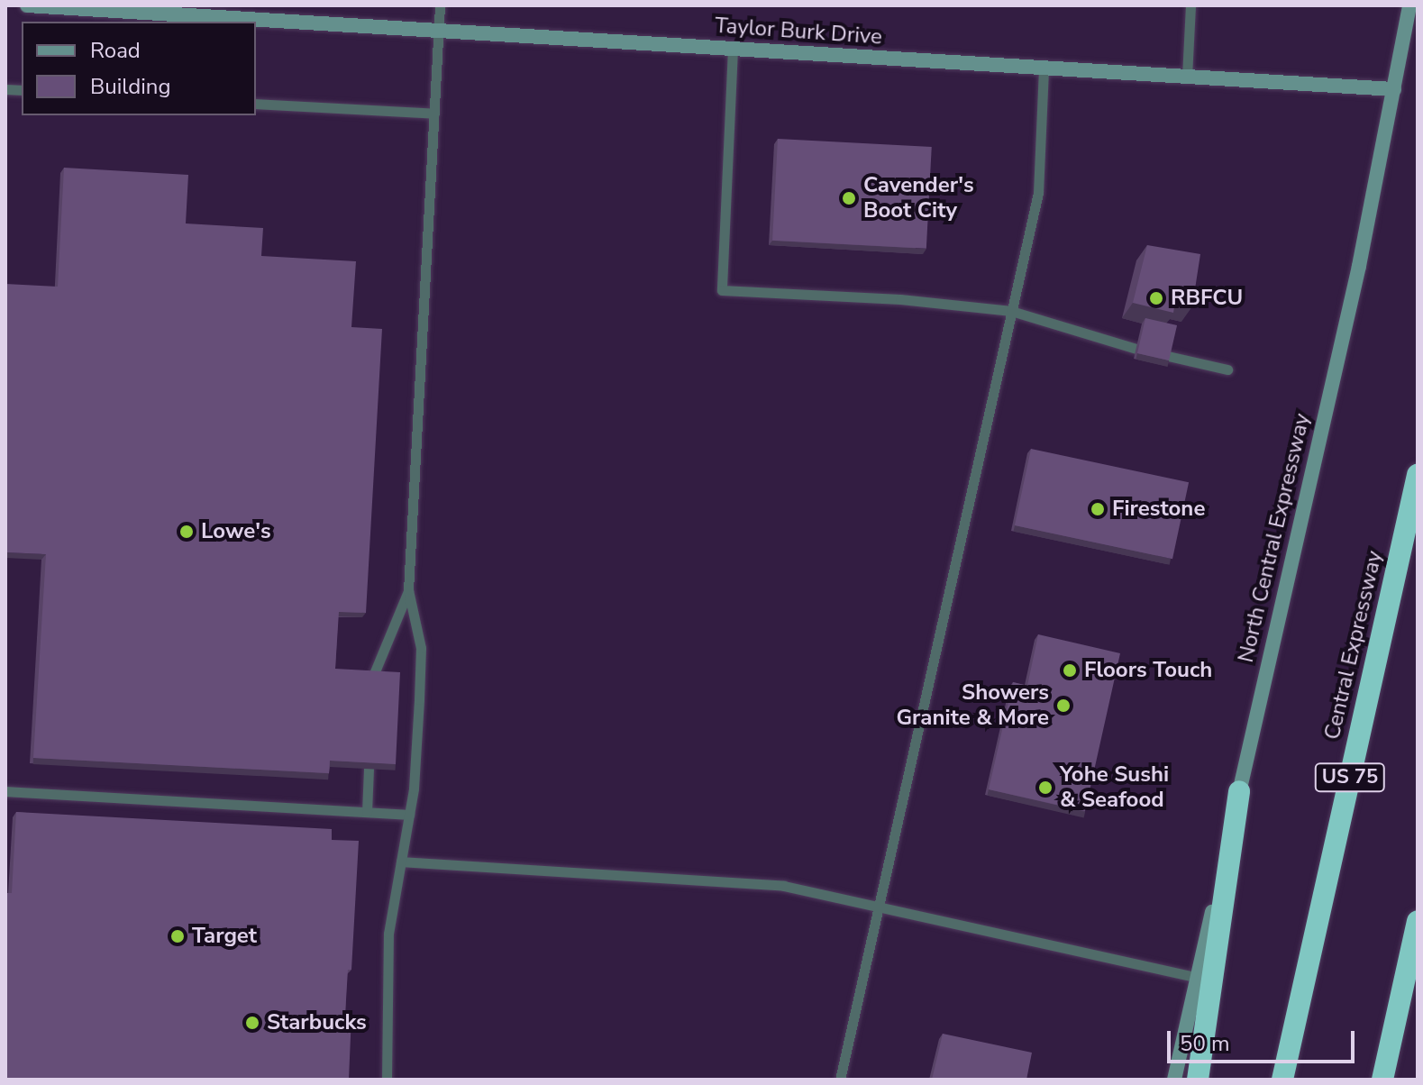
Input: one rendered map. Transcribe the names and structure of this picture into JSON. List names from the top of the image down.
{
  "streets": {
    "highway": ["Central Expressway", "US 75"],
    "street": ["Taylor Burk Drive", "North Central Expressway"]
  },
  "crossings": [
    ["Taylor Burk Drive", "North Central Expressway"]
  ],
  "places": [
    "Cavender's Boot City",
    "RBFCU",
    "Firestone",
    "Lowe's",
    "Floors Touch",
    "Showers Granite & More",
    "Yohe Sushi & Seafood",
    "Target",
    "Starbucks"
  ],
  "legend": ["Road", "Building"],
  "scale_bar": "50 m"
}
